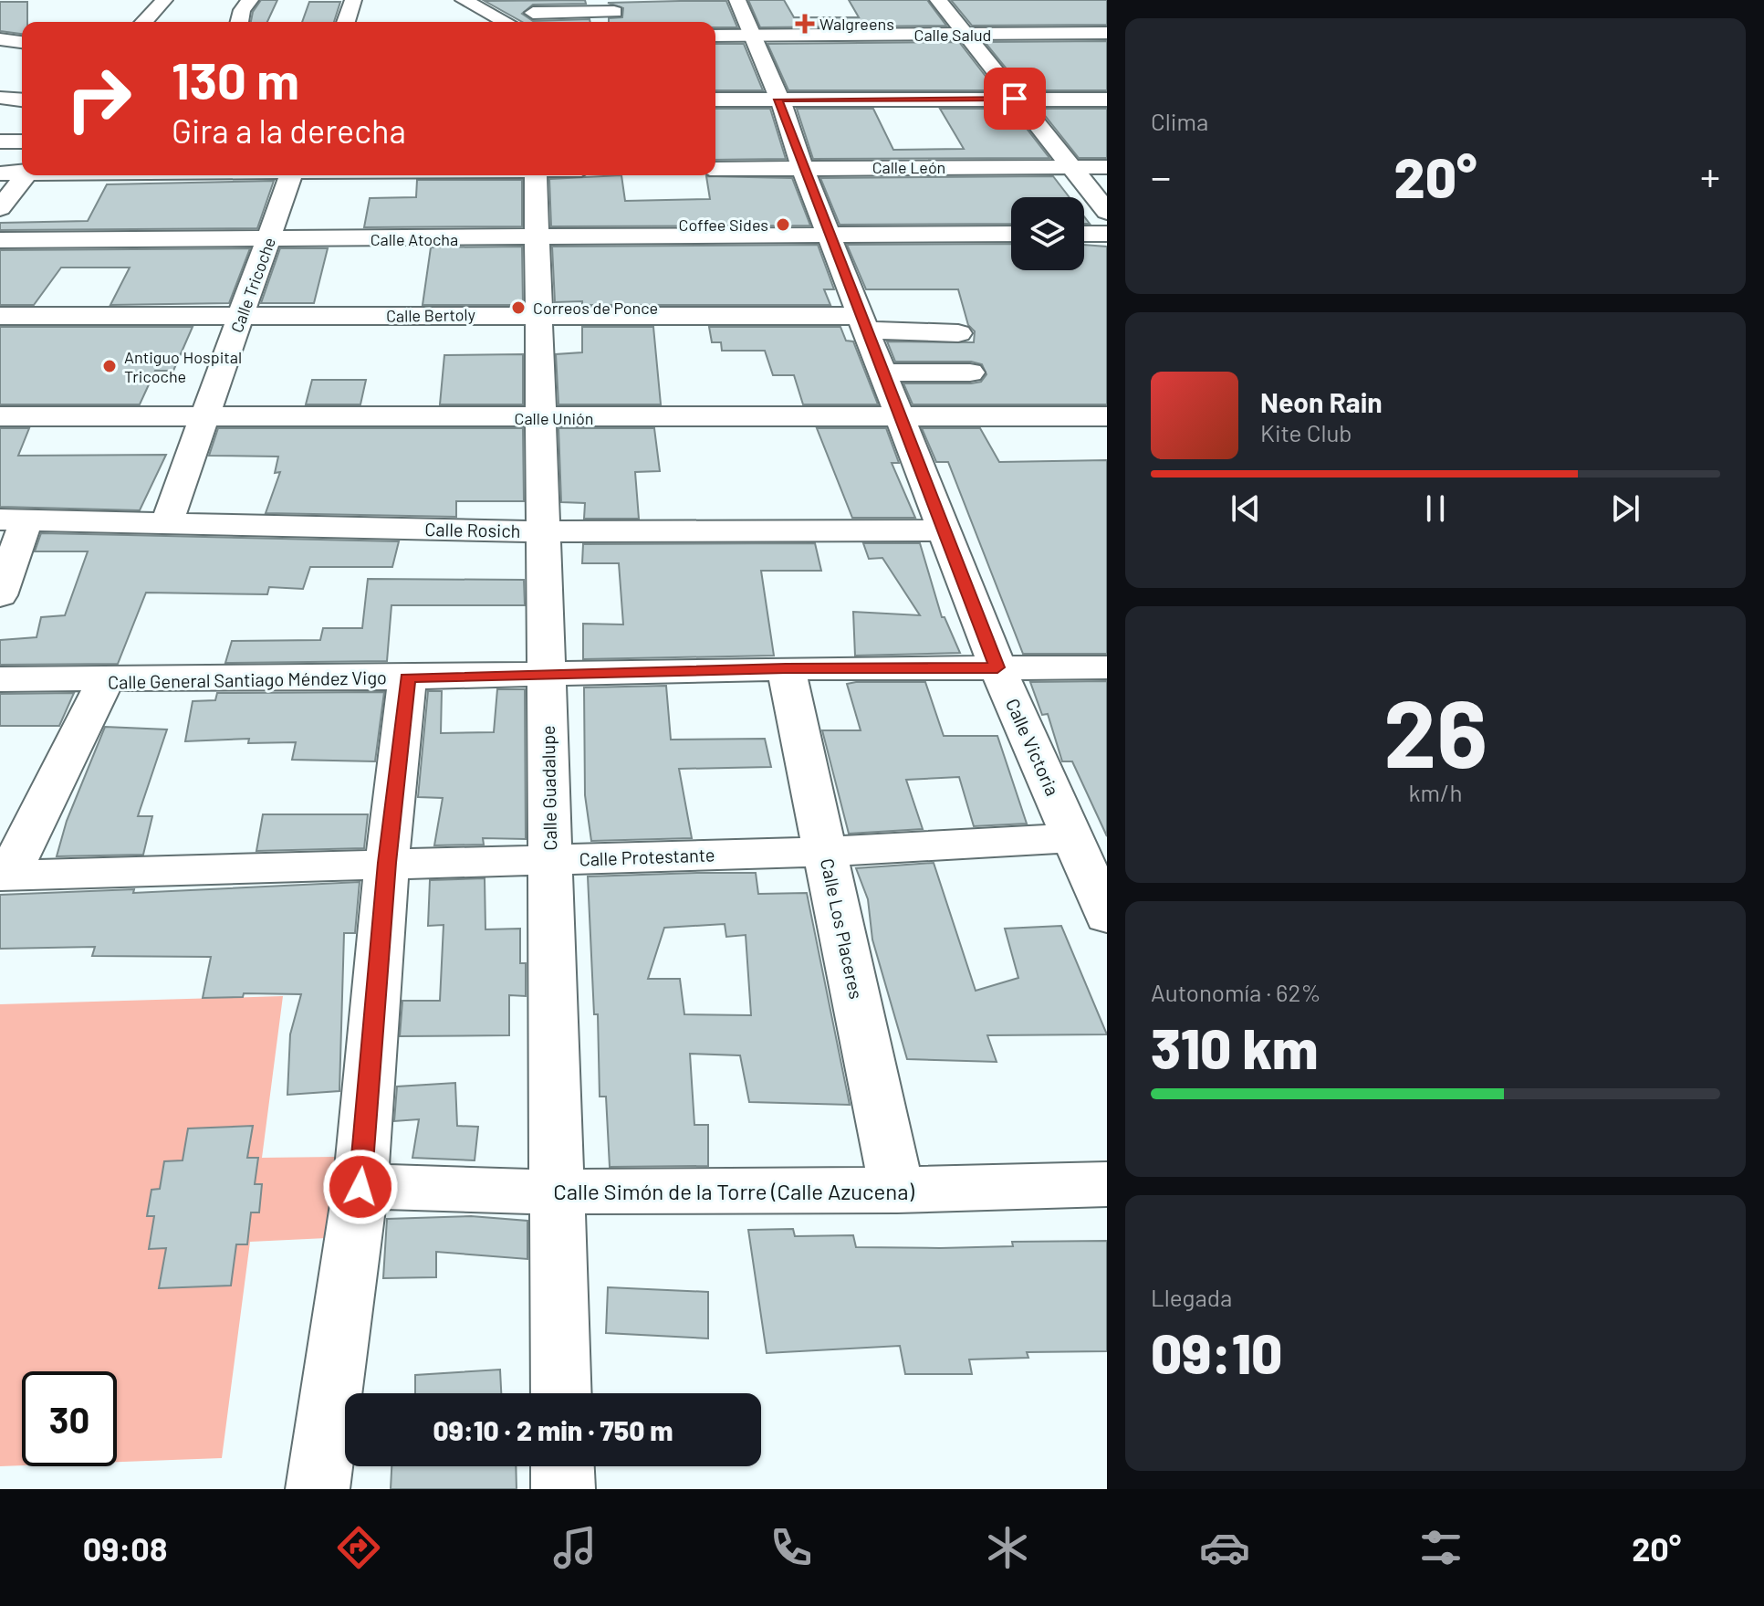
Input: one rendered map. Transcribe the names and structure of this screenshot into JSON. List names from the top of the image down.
{
  "streets": {
    "street": [
      "Calle Salud",
      "Calle León",
      "Calle Atocha",
      "Calle Tricoche",
      "Calle Bertoly",
      "Calle Unión",
      "Calle Rosich",
      "Calle General Santiago Méndez Vigo",
      "Calle Victoria",
      "Calle Guadalupe",
      "Calle Protestante",
      "Calle Los Placeres",
      "Calle Simón de la Torre (Calle Azucena)"
    ]
  },
  "crossings": [
    ["Calle Salud", "Calle Victoria"],
    ["Calle León", "Calle Victoria"],
    ["Calle Atocha", "Calle Tricoche"],
    ["Calle Atocha", "Calle Victoria"],
    ["Calle Atocha", "Calle Guadalupe"],
    ["Calle Tricoche", "Calle Bertoly"],
    ["Calle Tricoche", "Calle Unión"],
    ["Calle Tricoche", "Calle Rosich"],
    ["Calle Bertoly", "Calle Victoria"],
    ["Calle Bertoly", "Calle Guadalupe"],
    ["Calle Unión", "Calle Victoria"],
    ["Calle Unión", "Calle Guadalupe"],
    ["Calle Rosich", "Calle Victoria"],
    ["Calle Rosich", "Calle Guadalupe"],
    ["Calle General Santiago Méndez Vigo", "Calle Victoria"],
    ["Calle General Santiago Méndez Vigo", "Calle Guadalupe"],
    ["Calle General Santiago Méndez Vigo", "Calle Los Placeres"],
    ["Calle Victoria", "Calle Protestante"],
    ["Calle Guadalupe", "Calle Protestante"],
    ["Calle Guadalupe", "Calle Simón de la Torre (Calle Azucena)"],
    ["Calle Protestante", "Calle Los Placeres"],
    ["Calle Los Placeres", "Calle Simón de la Torre (Calle Azucena)"]
  ],
  "places": {
    "health": ["Walgreens"],
    "other": ["Coffee Sides", "Correos de Ponce", "Antiguo Hospital Tricoche"]
  },
  "page": {
    "tile": [
      "Clima",
      ["26", "km/h"],
      ["Autonomía · 62%", "310 km"],
      ["Llegada", "09:10"]
    ],
    "turn": ["130 m", "Gira a la derecha"],
    "heat": ["−", "20°", "+"],
    "song": ["Neon Rain", "Kite Club"],
    "limit": "30",
    "trip": "09:10 · 2 min · 750 m",
    "tabs": ["09:08", "20°"]
  }
}
